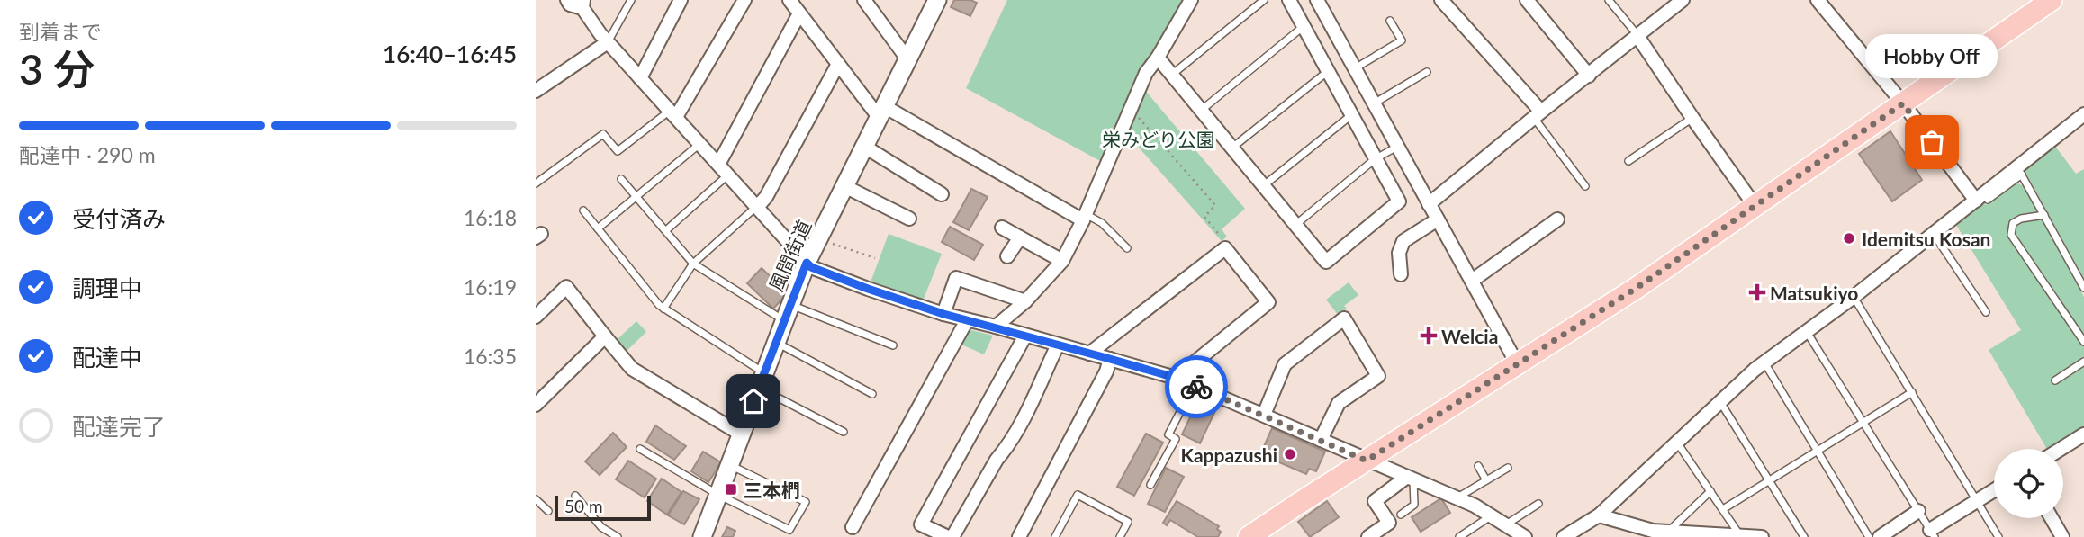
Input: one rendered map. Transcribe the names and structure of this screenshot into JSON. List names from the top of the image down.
{
  "streets": {
    "street": ["風間街道"]
  },
  "parks": ["栄みどり公園"],
  "places": {
    "other": ["Hobby Off", "Idemitsu Kosan", "Kappazushi"],
    "health": ["Matsukiyo", "Welcia"],
    "transit": ["三本椚"]
  },
  "scale_bar": "50 m",
  "page": {
    "heading": ["3 分", "到着まで", "16:40–16:45"],
    "bubble": "Hobby Off",
    "bar": "配達中 · 290 m",
    "list": [
      ["受付済み", "16:18"],
      ["調理中", "16:19"],
      ["配達中", "16:35"],
      "配達完了"
    ],
    "scale": "50 m"
  }
}
